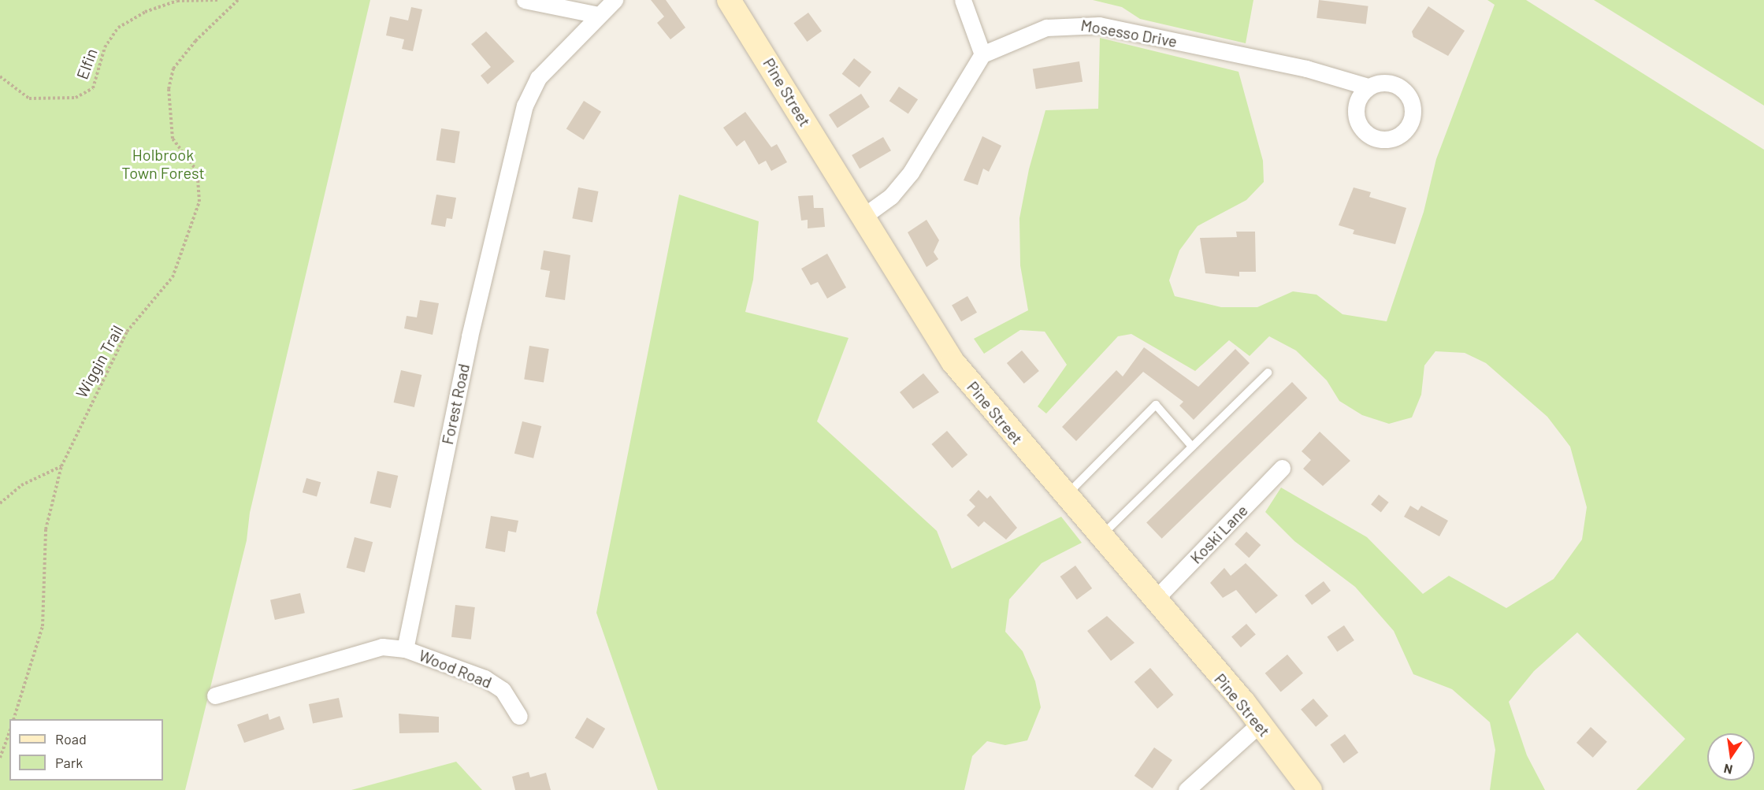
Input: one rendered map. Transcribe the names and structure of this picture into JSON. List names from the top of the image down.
{
  "streets": {
    "main road": ["Pine Street"],
    "street": [
      "Mosesso Drive",
      "Forest Road",
      "Koski Lane",
      "Wood Road"
    ],
    "path": ["Elfin", "Wiggin Trail"]
  },
  "crossings": [
    ["Pine Street", "Koski Lane"],
    ["Forest Road", "Wood Road"]
  ],
  "parks": ["Holbrook Town Forest"],
  "legend": ["Road", "Park"],
  "north": "bottom"
}
